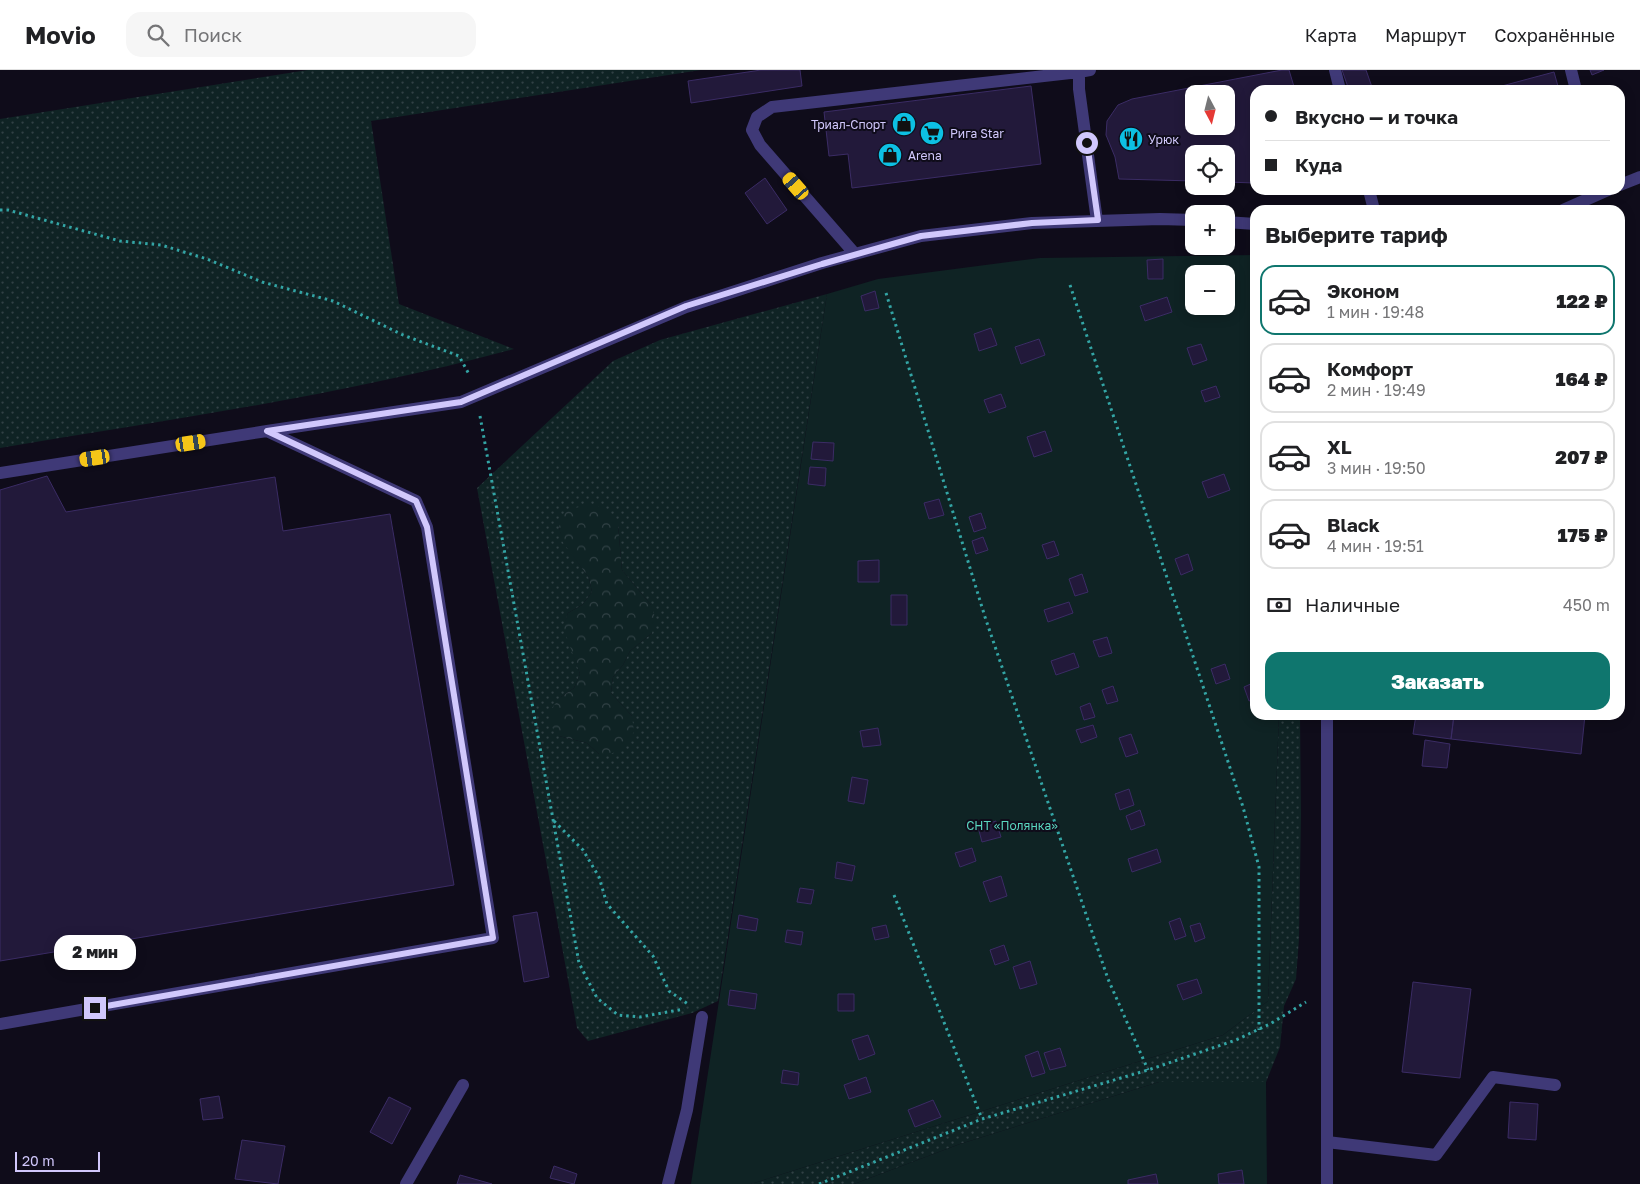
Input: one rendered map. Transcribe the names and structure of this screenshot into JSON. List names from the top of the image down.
{
  "parks": ["СНТ «Полянка»"],
  "places": {
    "shop": ["Триал-Спорт", "Arena"],
    "supermarket": ["Рига Star"],
    "restaurant": ["Урюк"]
  },
  "scale_bar": "20 m",
  "north": "bottom",
  "page": {
    "header": "Movio",
    "search": "Поиск",
    "nav": ["Карта", "Маршрут", "Сохранённые"],
    "map_buttons": ["+", "−"],
    "banner": ["Вкусно — и точка", "Куда"],
    "heading": "Выберите тариф",
    "list": [
      {
        "name": "Эконом",
        "note": "1 мин · 19:48",
        "value": "122 ₽"
      },
      {
        "name": "Комфорт",
        "note": "2 мин · 19:49",
        "value": "164 ₽"
      },
      {
        "name": "XL",
        "note": "3 мин · 19:50",
        "value": "207 ₽"
      },
      {
        "name": "Black",
        "note": "4 мин · 19:51",
        "value": "175 ₽"
      }
    ],
    "pay": ["Наличные", "450 m"],
    "buttons": "Заказать",
    "bubble": "2 мин",
    "scale": "20 m"
  }
}
